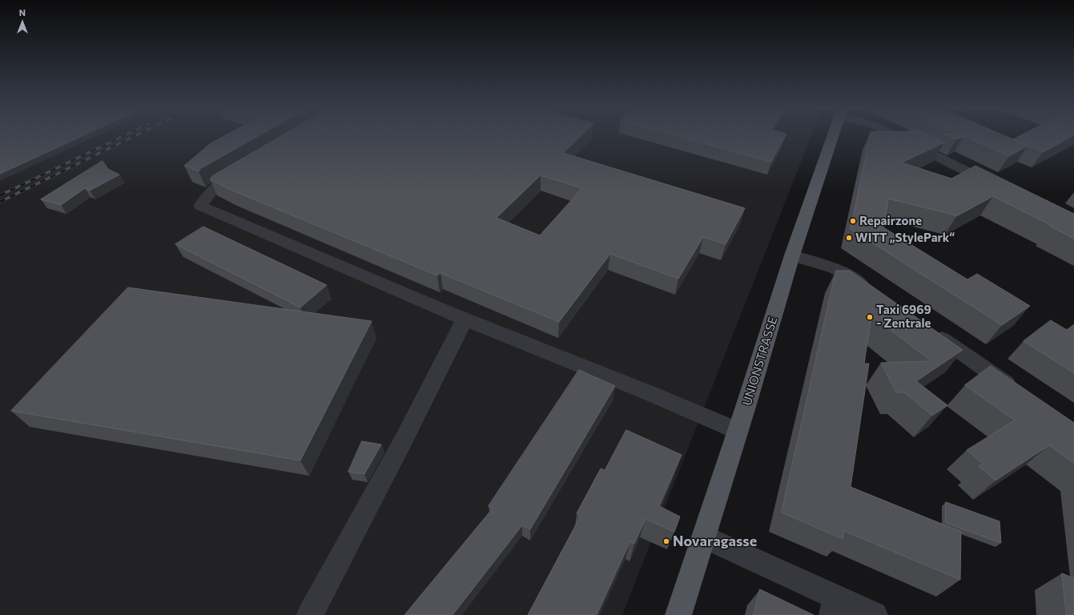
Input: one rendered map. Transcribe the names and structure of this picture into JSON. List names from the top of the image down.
{
  "streets": {
    "main road": ["UNIONSTRASSE"]
  },
  "places": [
    "Repairzone",
    "WITT „StylePark“",
    "Taxi 6969 - Zentrale",
    "Novaragasse"
  ],
  "north": "top"
}
